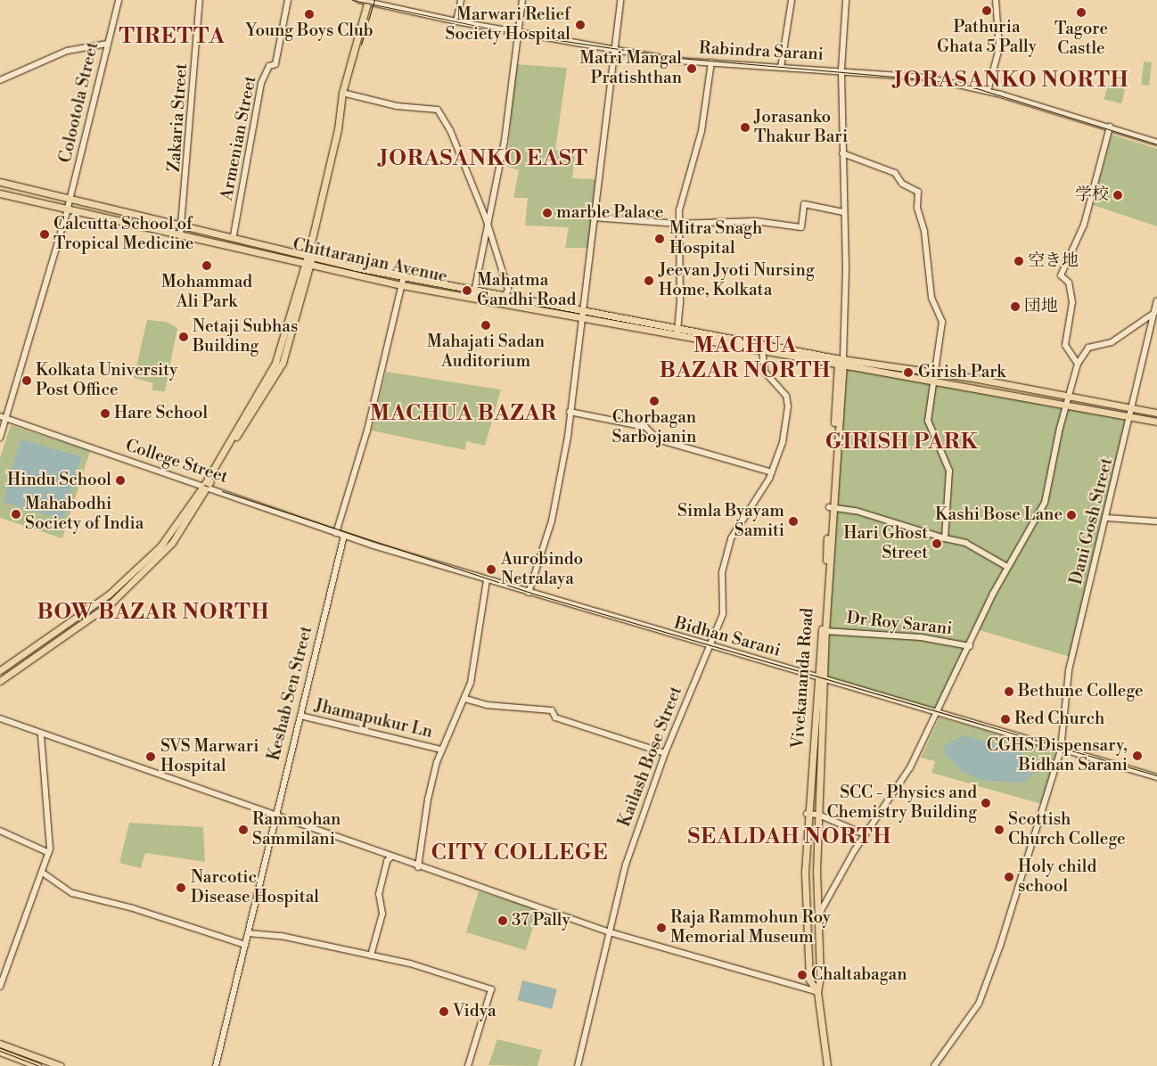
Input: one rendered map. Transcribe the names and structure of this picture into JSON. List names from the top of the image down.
{
  "streets": {
    "main road": ["Chittaranjan Avenue", "Vivekananda Road"],
    "street": [
      "Rabindra Sarani",
      "Colootola Street",
      "Zakaria Street",
      "Armenian Street",
      "College Street",
      "Dani Gosh Street",
      "Dr Roy Sarani",
      "Bidhan Sarani",
      "Keshab Sen Street",
      "Jhamapukur Ln",
      "Kailash Bose Street"
    ]
  },
  "crossings": [
    ["Colootola Street", "Chittaranjan Avenue"],
    ["Colootola Street", "College Street"],
    ["Zakaria Street", "Chittaranjan Avenue"],
    ["Chittaranjan Avenue", "Dani Gosh Street"],
    ["Chittaranjan Avenue", "Vivekananda Road"],
    ["Chittaranjan Avenue", "Kailash Bose Street"],
    ["College Street", "Bidhan Sarani"],
    ["College Street", "Keshab Sen Street"],
    ["Dani Gosh Street", "Bidhan Sarani"],
    ["Dr Roy Sarani", "Vivekananda Road"],
    ["Bidhan Sarani", "Vivekananda Road"],
    ["Bidhan Sarani", "Keshab Sen Street"],
    ["Bidhan Sarani", "Kailash Bose Street"],
    ["Keshab Sen Street", "Jhamapukur Ln"]
  ],
  "districts": [
    "TIRETTA",
    "JORASANKO NORTH",
    "JORASANKO EAST",
    "MACHUA BAZAR NORTH",
    "MACHUA BAZAR",
    "GIRISH PARK",
    "BOW BAZAR NORTH",
    "SEALDAH NORTH",
    "CITY COLLEGE"
  ],
  "places": [
    "Pathuria Ghata 5 Pally",
    "Tagore Castle",
    "Young Boys Club",
    "Marwari Relief Society Hospital",
    "Matri Mangal Pratishthan",
    "Jorasanko Thakur Bari",
    "学校",
    "marble Palace",
    "Calcutta School of Tropical Medicine",
    "Mitra Snagh Hospital",
    "空き地",
    "Mohammad Ali Park",
    "Jeevan Jyoti Nursing Home, Kolkata",
    "Mahatma Gandhi Road",
    "団地",
    "Mahajati Sadan Auditorium",
    "Netaji Subhas Building",
    "Girish Park",
    "Kolkata University Post Office",
    "Chorbagan Sarbojanin",
    "Hare School",
    "Hindu School",
    "Mahabodhi Society of India",
    "Kashi Bose Lane",
    "Simla Byayam Samiti",
    "Hari Ghost Street",
    "Aurobindo Netralaya",
    "Bethune College",
    "Red Church",
    "CGHS Dispensary, Bidhan Sarani",
    "SVS Marwari Hospital",
    "SCC - Physics and Chemistry Building",
    "Rammohan Sammilani",
    "Scottish Church College",
    "Holy child school",
    "Narcotic Disease Hospital",
    "37 Pally",
    "Raja Rammohun Roy Memorial Museum",
    "Chaltabagan",
    "Vidya"
  ]
}
